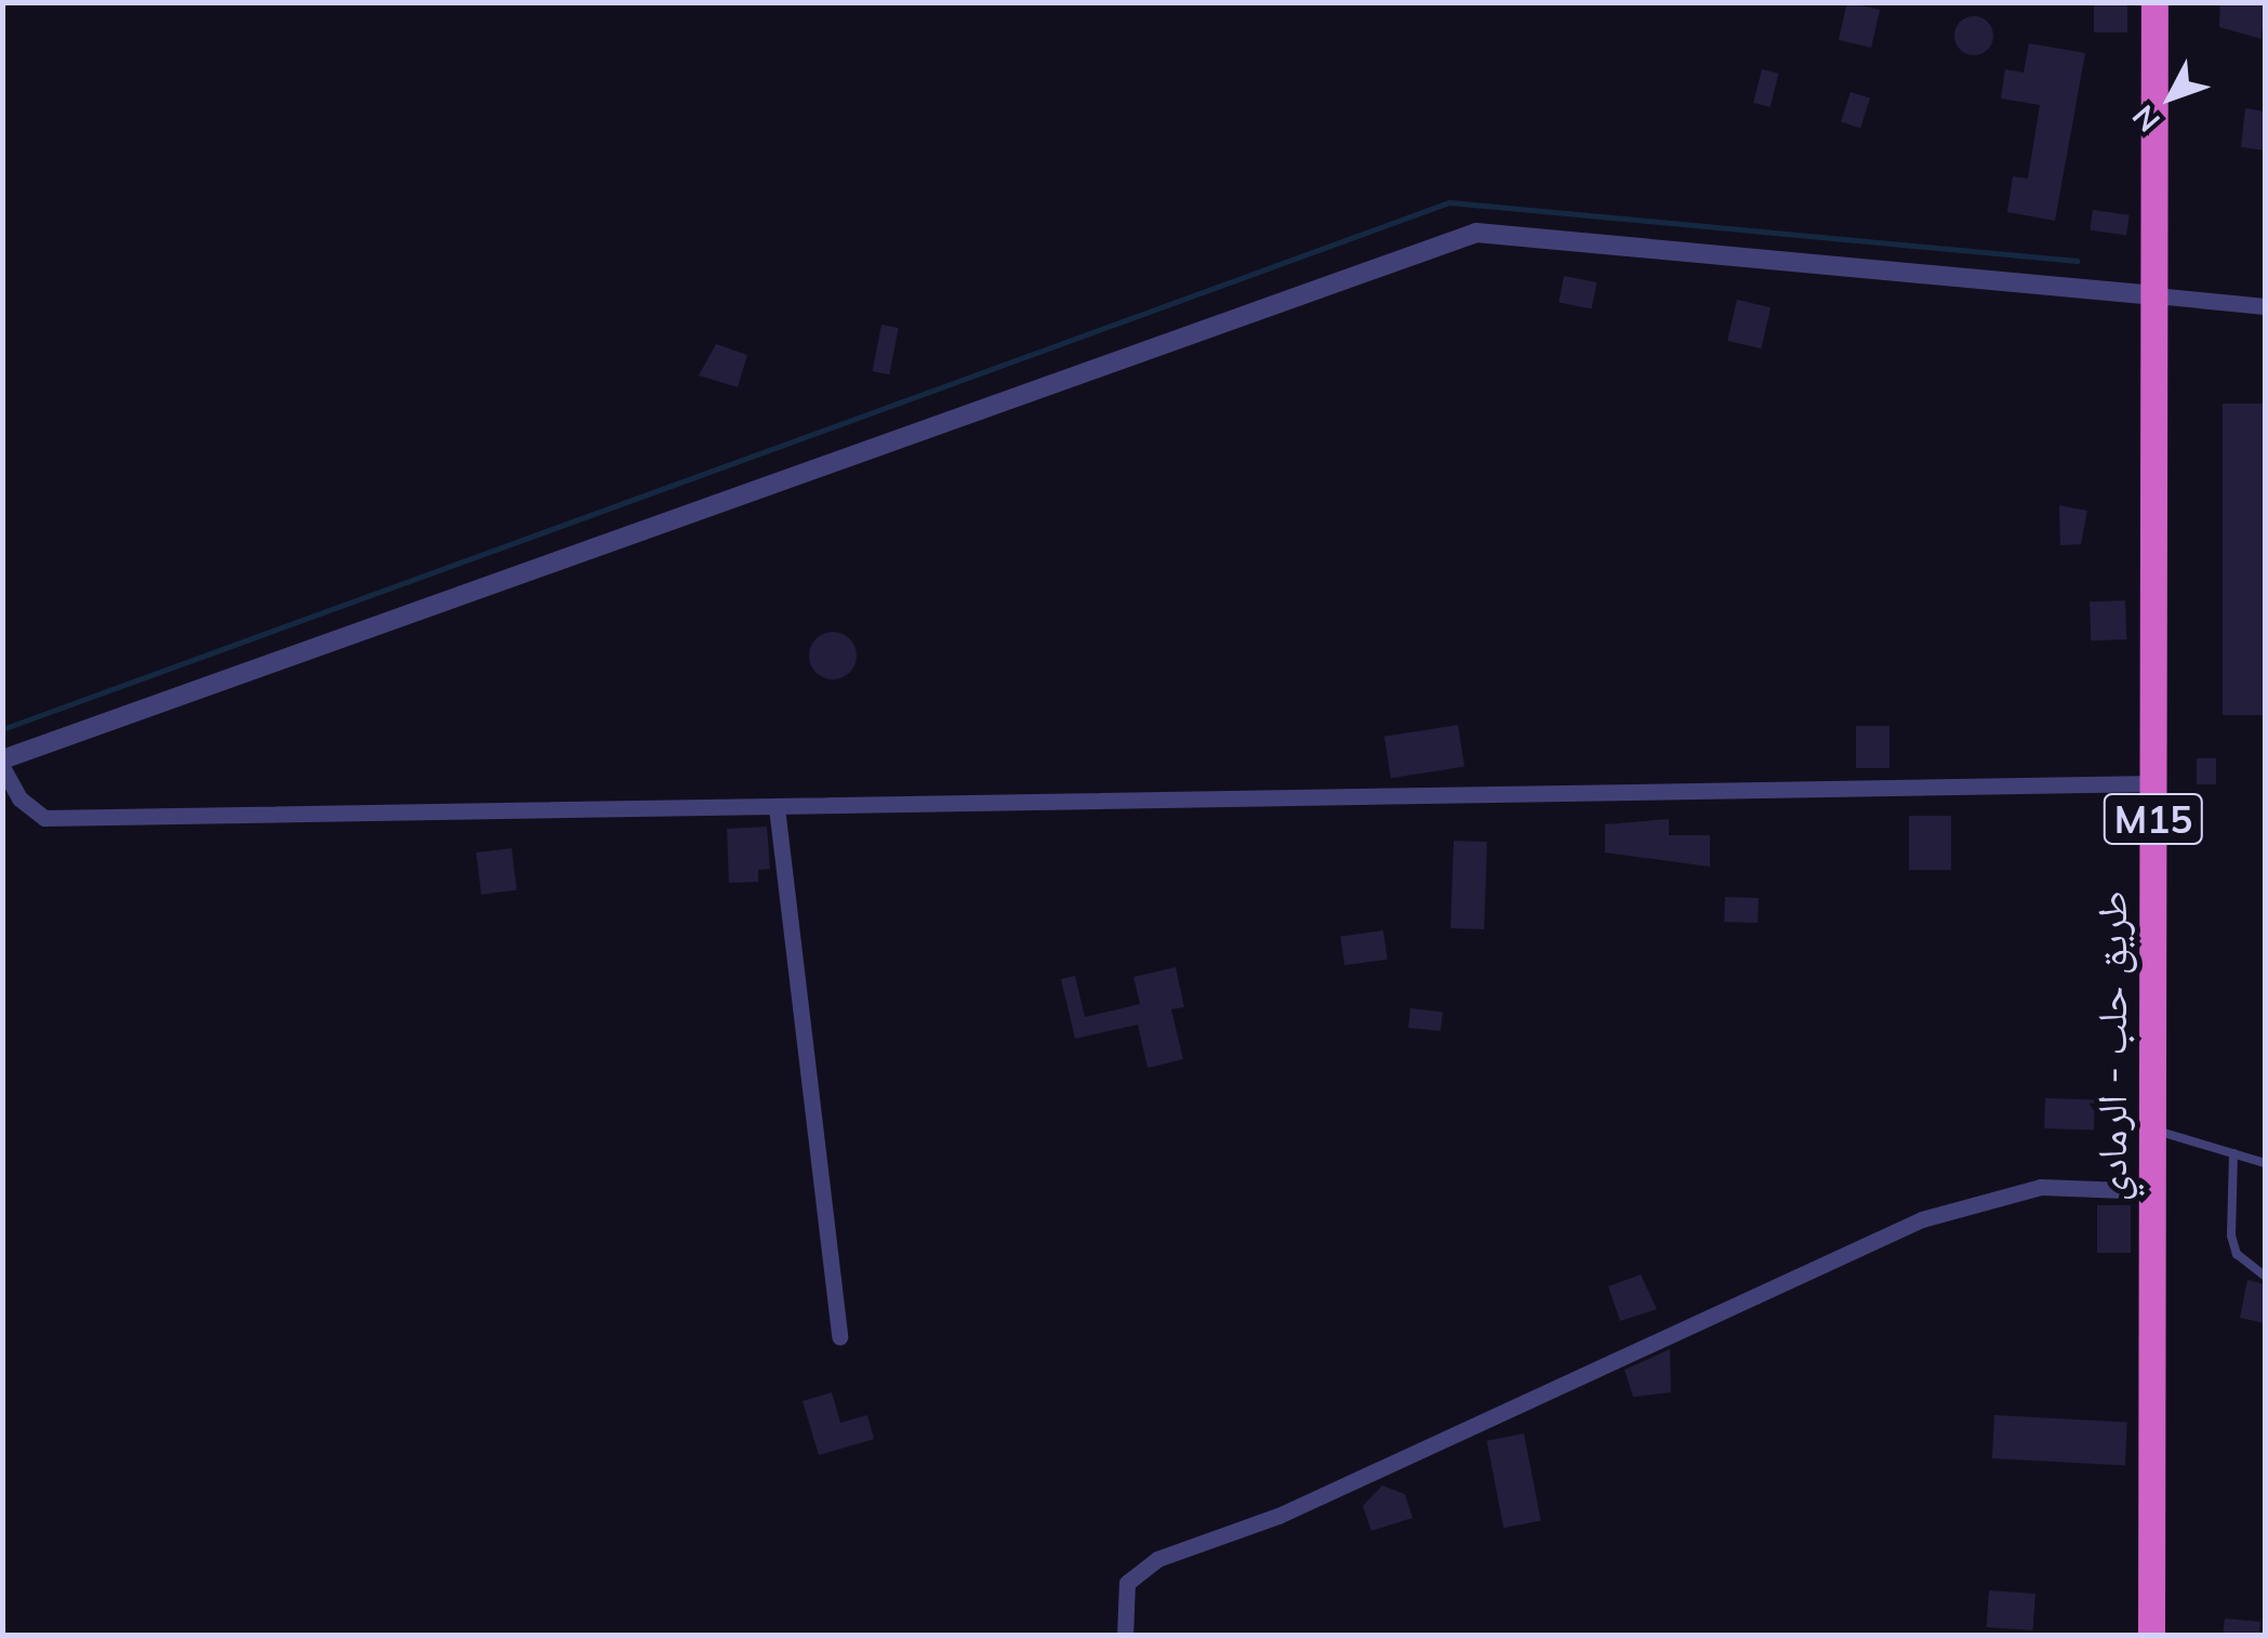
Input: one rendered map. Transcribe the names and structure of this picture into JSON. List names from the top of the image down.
{
  "streets": {
    "highway": ["M15", "طريق حلب - الرمادي"]
  },
  "north": "bottom left"
}
